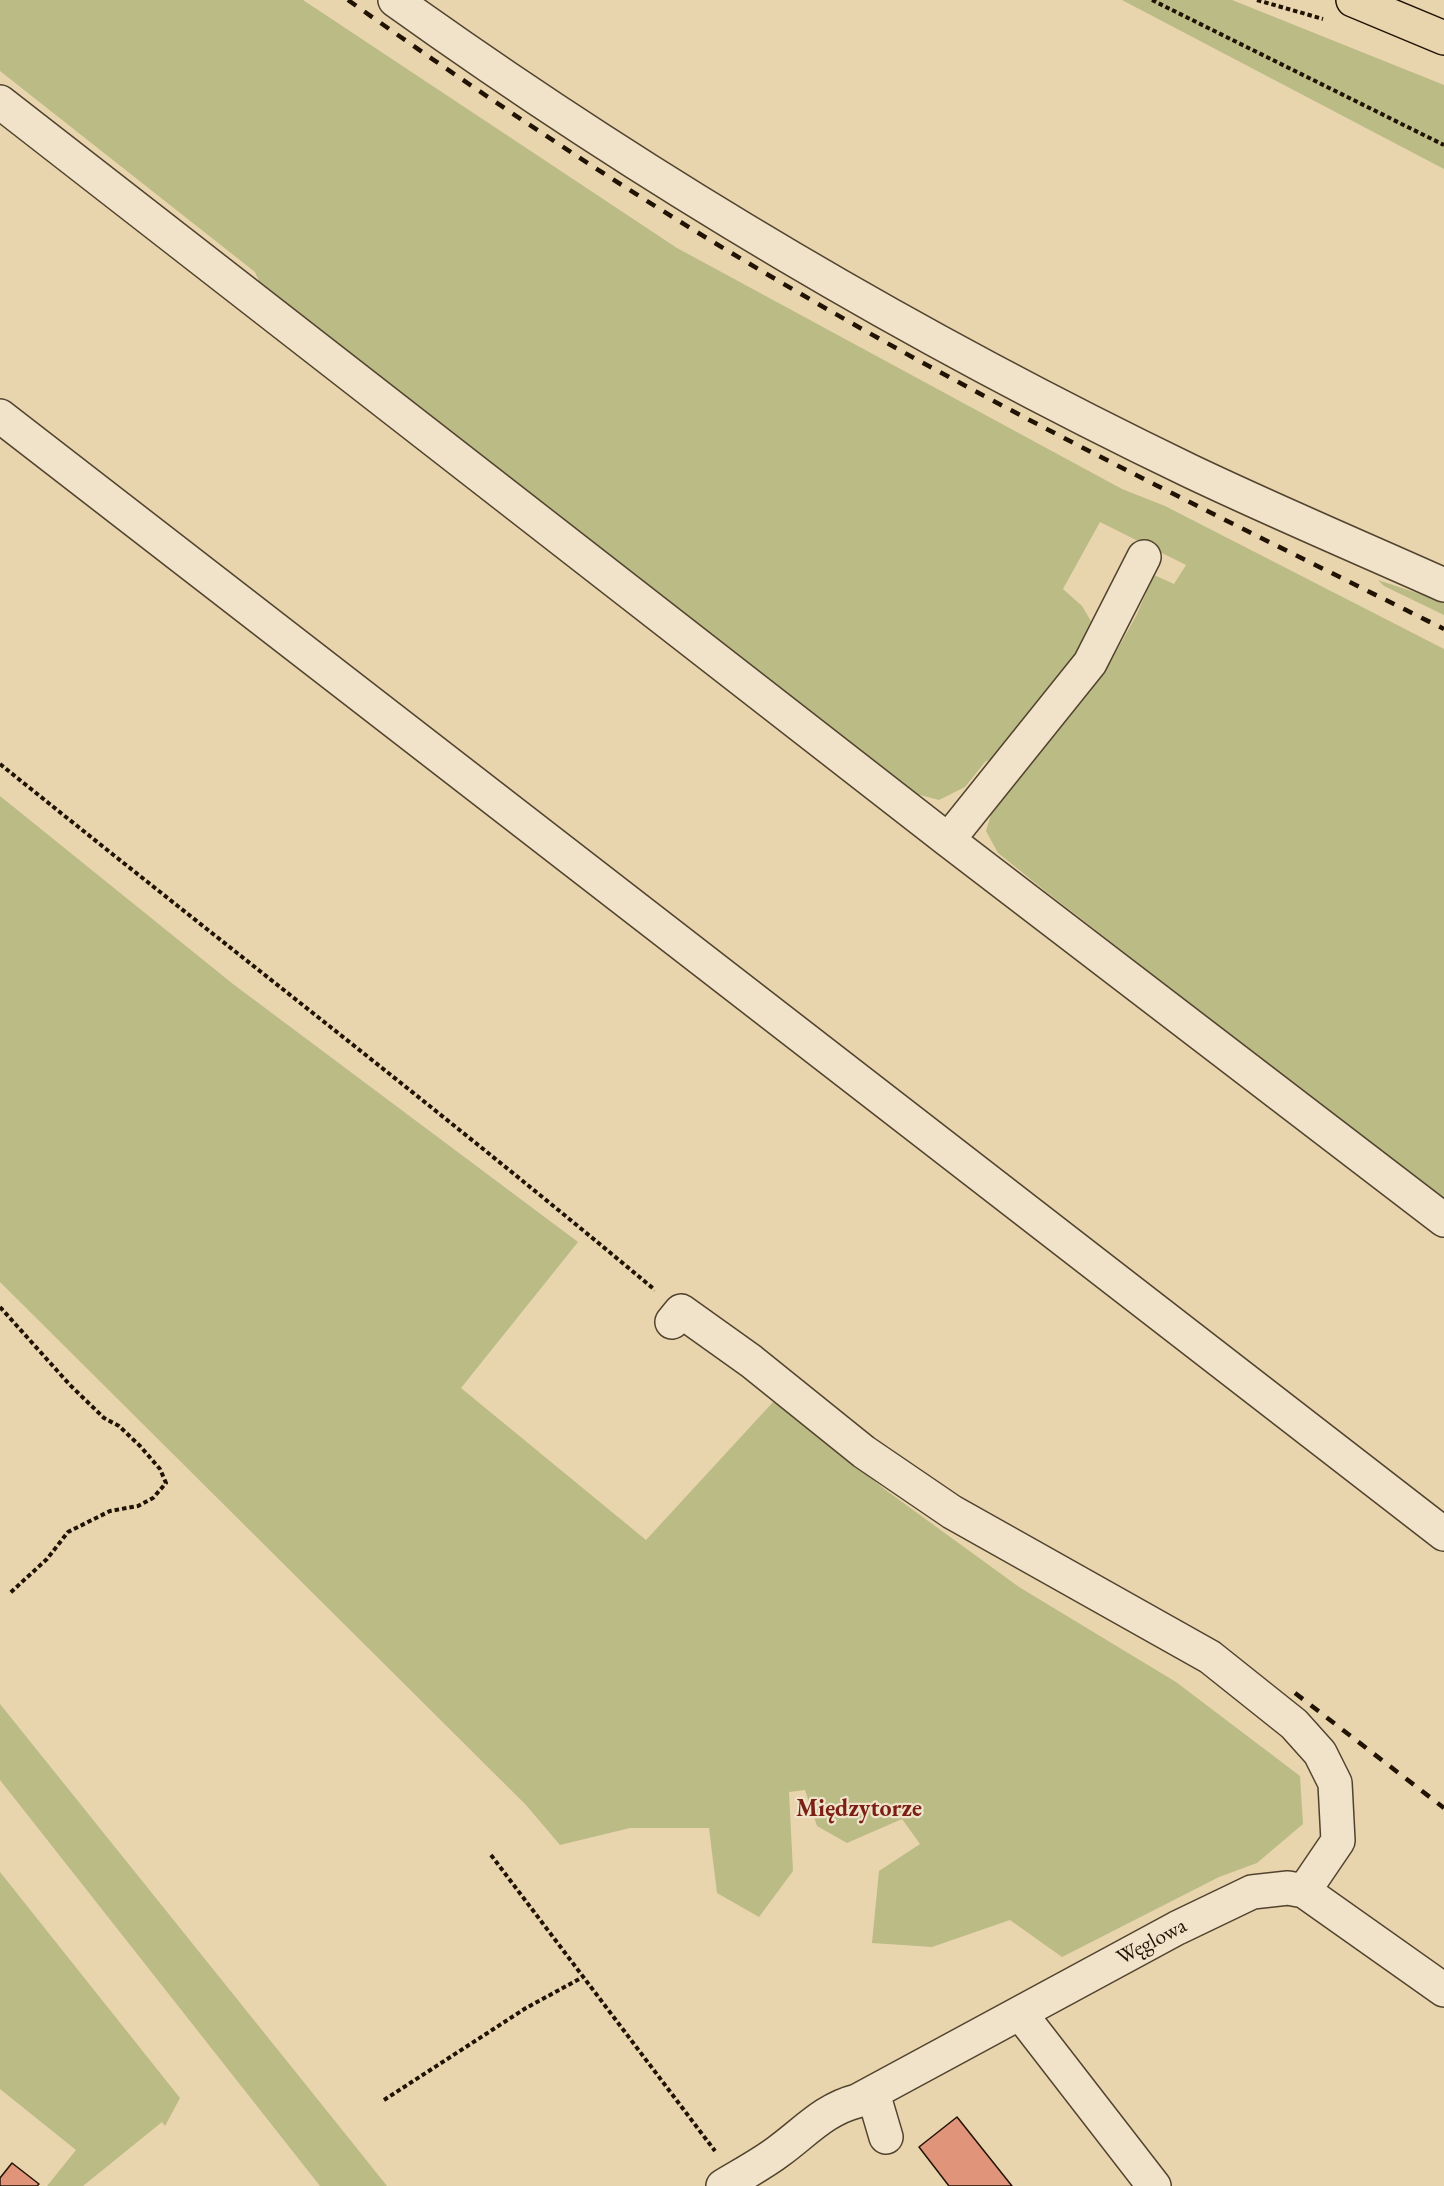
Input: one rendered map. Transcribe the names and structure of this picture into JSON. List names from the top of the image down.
{
  "streets": {
    "street": ["Węglowa"]
  },
  "districts": ["Międzytorze"]
}
